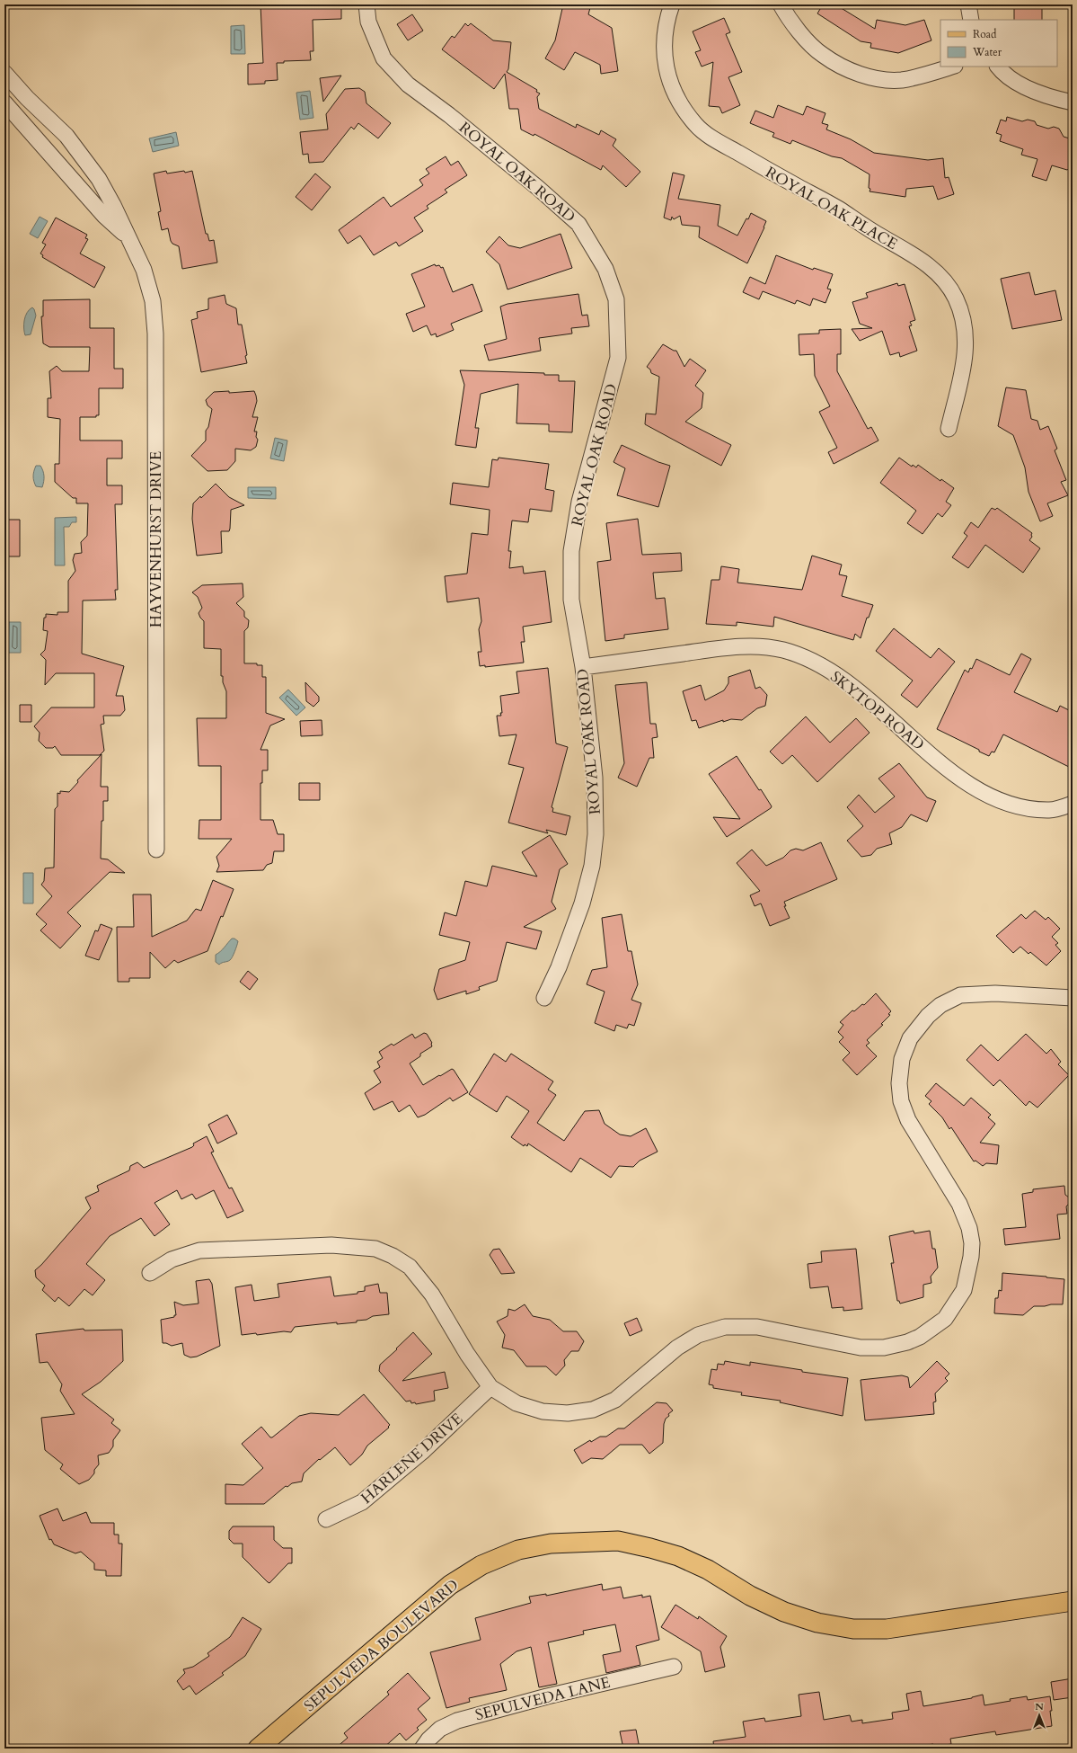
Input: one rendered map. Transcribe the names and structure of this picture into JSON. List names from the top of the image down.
{
  "streets": {
    "main road": ["SEPULVEDA BOULEVARD"],
    "street": [
      "ROYAL OAK ROAD",
      "ROYAL OAK PLACE",
      "HAYVENHURST DRIVE",
      "SKYTOP ROAD",
      "HARLENE DRIVE",
      "SEPULVEDA LANE"
    ]
  },
  "crossings": [
    ["ROYAL OAK ROAD", "SKYTOP ROAD"]
  ],
  "legend": ["Road", "Water"],
  "north": "top"
}
